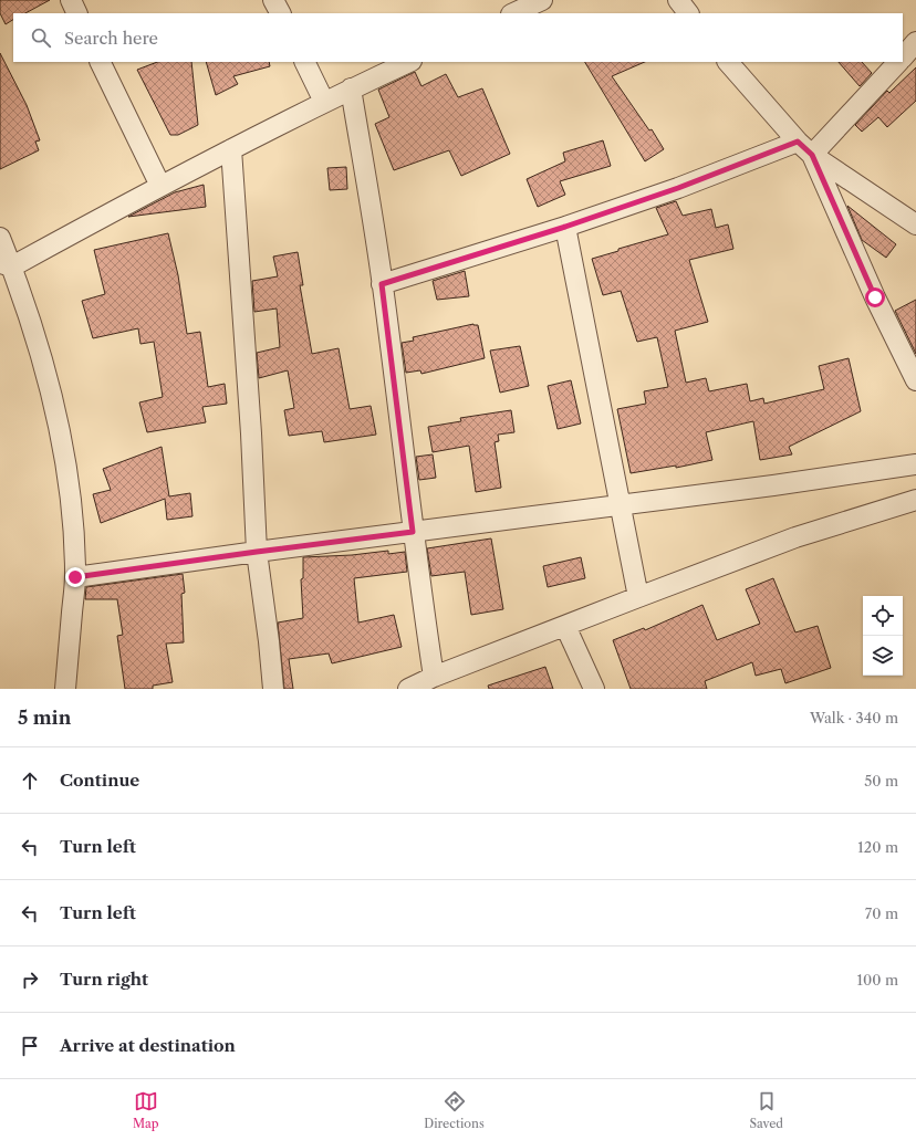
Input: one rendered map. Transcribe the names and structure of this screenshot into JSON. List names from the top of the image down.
{
  "page": {
    "search": "Search here",
    "heading": ["5 min", "Walk · 340 m"],
    "list": [
      ["Continue", "50 m"],
      ["Turn left", "120 m"],
      ["Turn left", "70 m"],
      ["Turn right", "100 m"],
      "Arrive at destination"
    ],
    "nav": ["Map", "Directions", "Saved"]
  }
}
